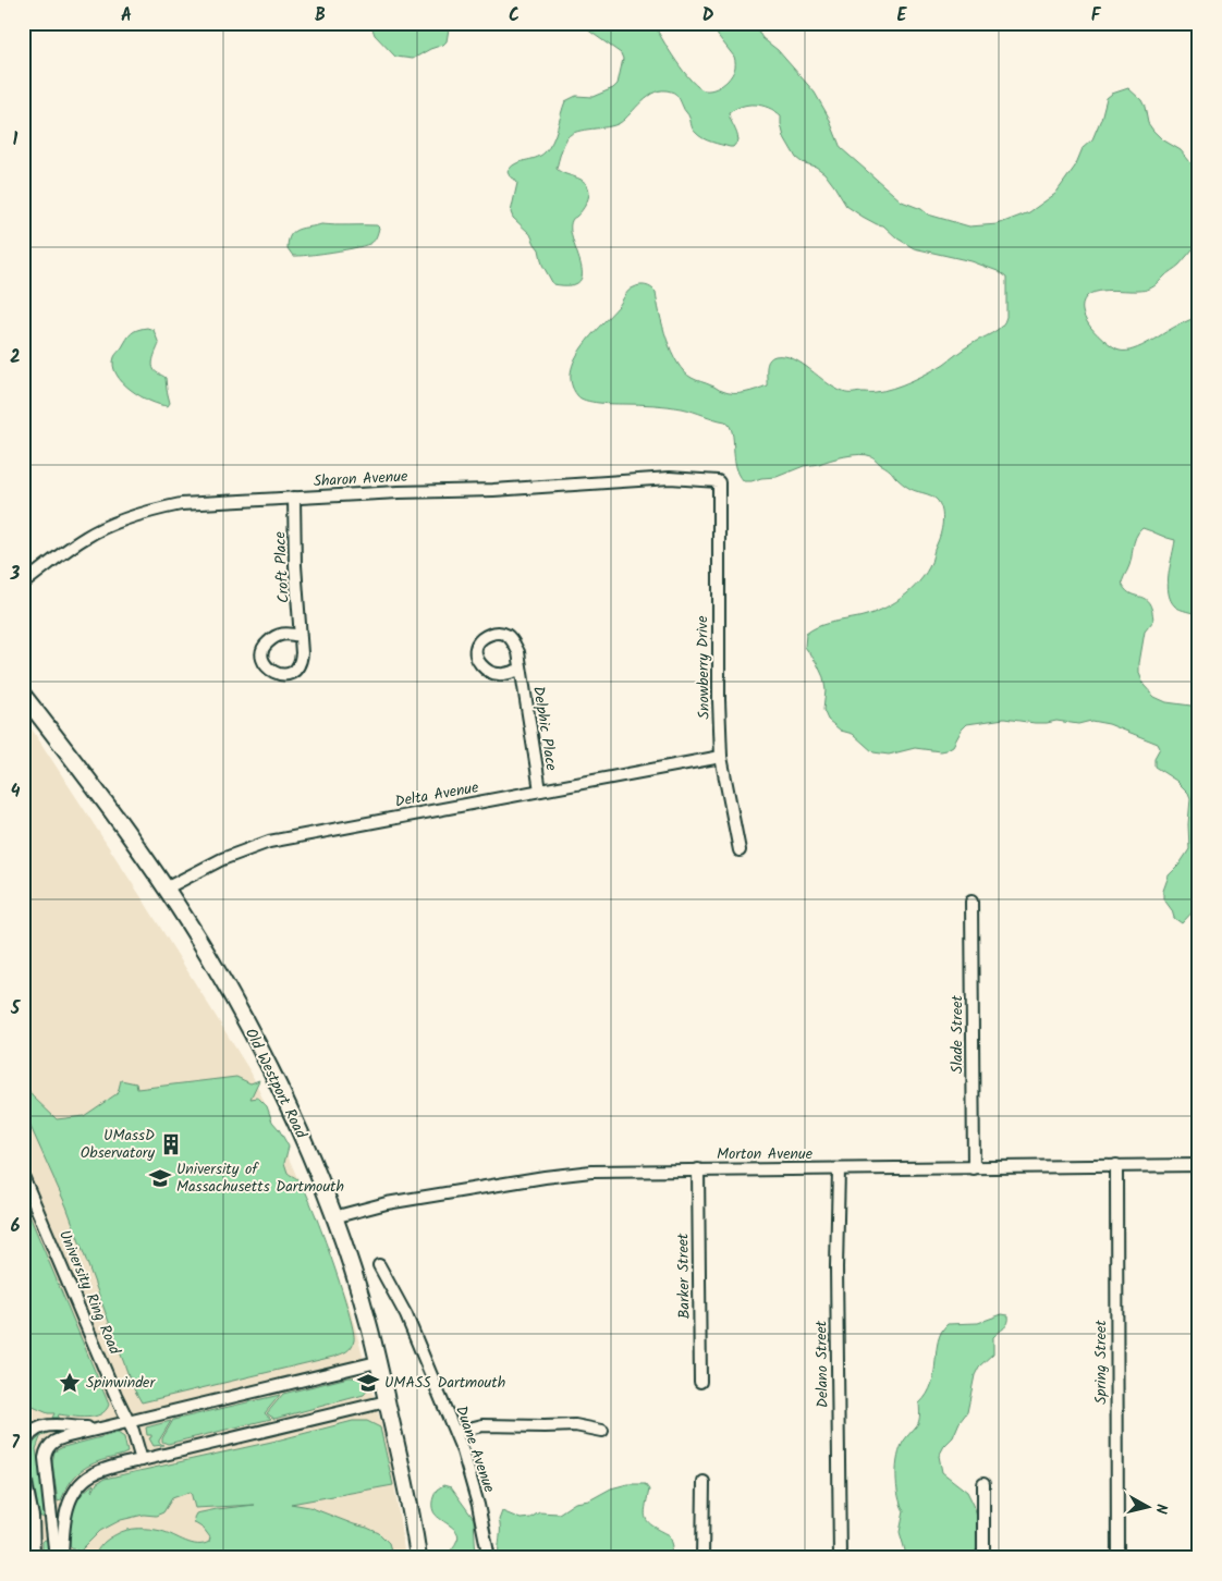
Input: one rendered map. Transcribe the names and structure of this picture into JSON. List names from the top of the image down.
{
  "streets": {
    "main road": ["Old Westport Road"],
    "street": [
      "Sharon Avenue",
      "Croft Place",
      "Snowberry Drive",
      "Delphic Place",
      "Delta Avenue",
      "Slade Street",
      "Morton Avenue",
      "Barker Street",
      "University Ring Road",
      "Spring Street",
      "Delano Street",
      "Duane Avenue"
    ]
  },
  "crossings": [
    ["Sharon Avenue", "Croft Place"],
    ["Sharon Avenue", "Snowberry Drive"],
    ["Snowberry Drive", "Delta Avenue"],
    ["Delphic Place", "Delta Avenue"],
    ["Delta Avenue", "Old Westport Road"],
    ["Slade Street", "Morton Avenue"],
    ["Old Westport Road", "Morton Avenue"],
    ["Morton Avenue", "Barker Street"],
    ["Morton Avenue", "Spring Street"],
    ["Morton Avenue", "Delano Street"]
  ],
  "places": {
    "building": ["UMassD Observatory"],
    "school or university": ["University of Massachusetts Dartmouth", "UMASS Dartmouth"],
    "place": ["Spinwinder"]
  },
  "north": "right",
  "grid": {
    "columns": [
      "A",
      "B",
      "C",
      "D",
      "E",
      "F"
    ],
    "rows": [
      "1",
      "2",
      "3",
      "4",
      "5",
      "6",
      "7"
    ]
  }
}
